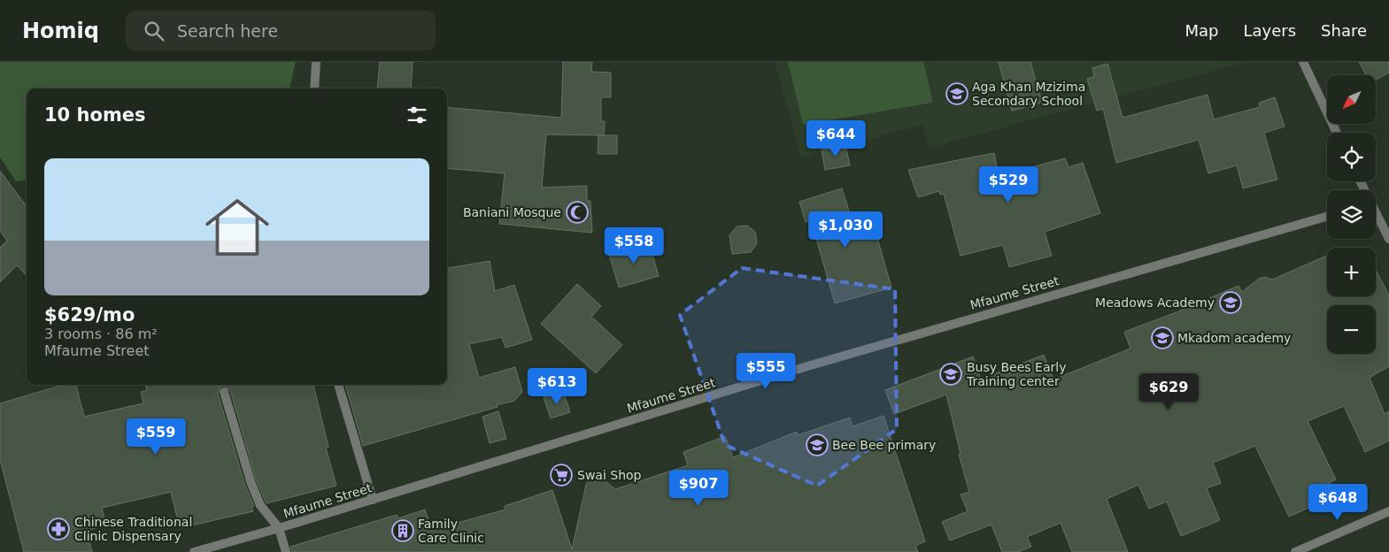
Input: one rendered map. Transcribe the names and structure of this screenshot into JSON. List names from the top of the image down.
{
  "streets": {
    "street": ["Mfaume Street"]
  },
  "places": {
    "school or university": [
      "Aga Khan Mzizima Secondary School",
      "Meadows Academy",
      "Mkadom academy",
      "Busy Bees Early Training center",
      "Bee Bee primary"
    ],
    "mosque": ["Baniani Mosque"],
    "supermarket": ["Swai Shop"],
    "pharmacy": ["Chinese Traditional Clinic Dispensary"],
    "building": ["Family Care Clinic"]
  },
  "north": "bottom left",
  "page": {
    "header": "Homiq",
    "search": "Search here",
    "nav": ["Map", "Layers", "Share"],
    "map_buttons": ["+", "−"],
    "heading": "10 homes",
    "price": [
      "$644",
      "$529",
      "$1,030",
      "$558",
      "$555",
      "$613",
      "$629",
      "$559",
      "$907",
      "$648"
    ],
    "list": [
      {
        "name": "$629/mo",
        "note": "3 rooms · 86 m² · Mfaume Street"
      }
    ]
  }
}
